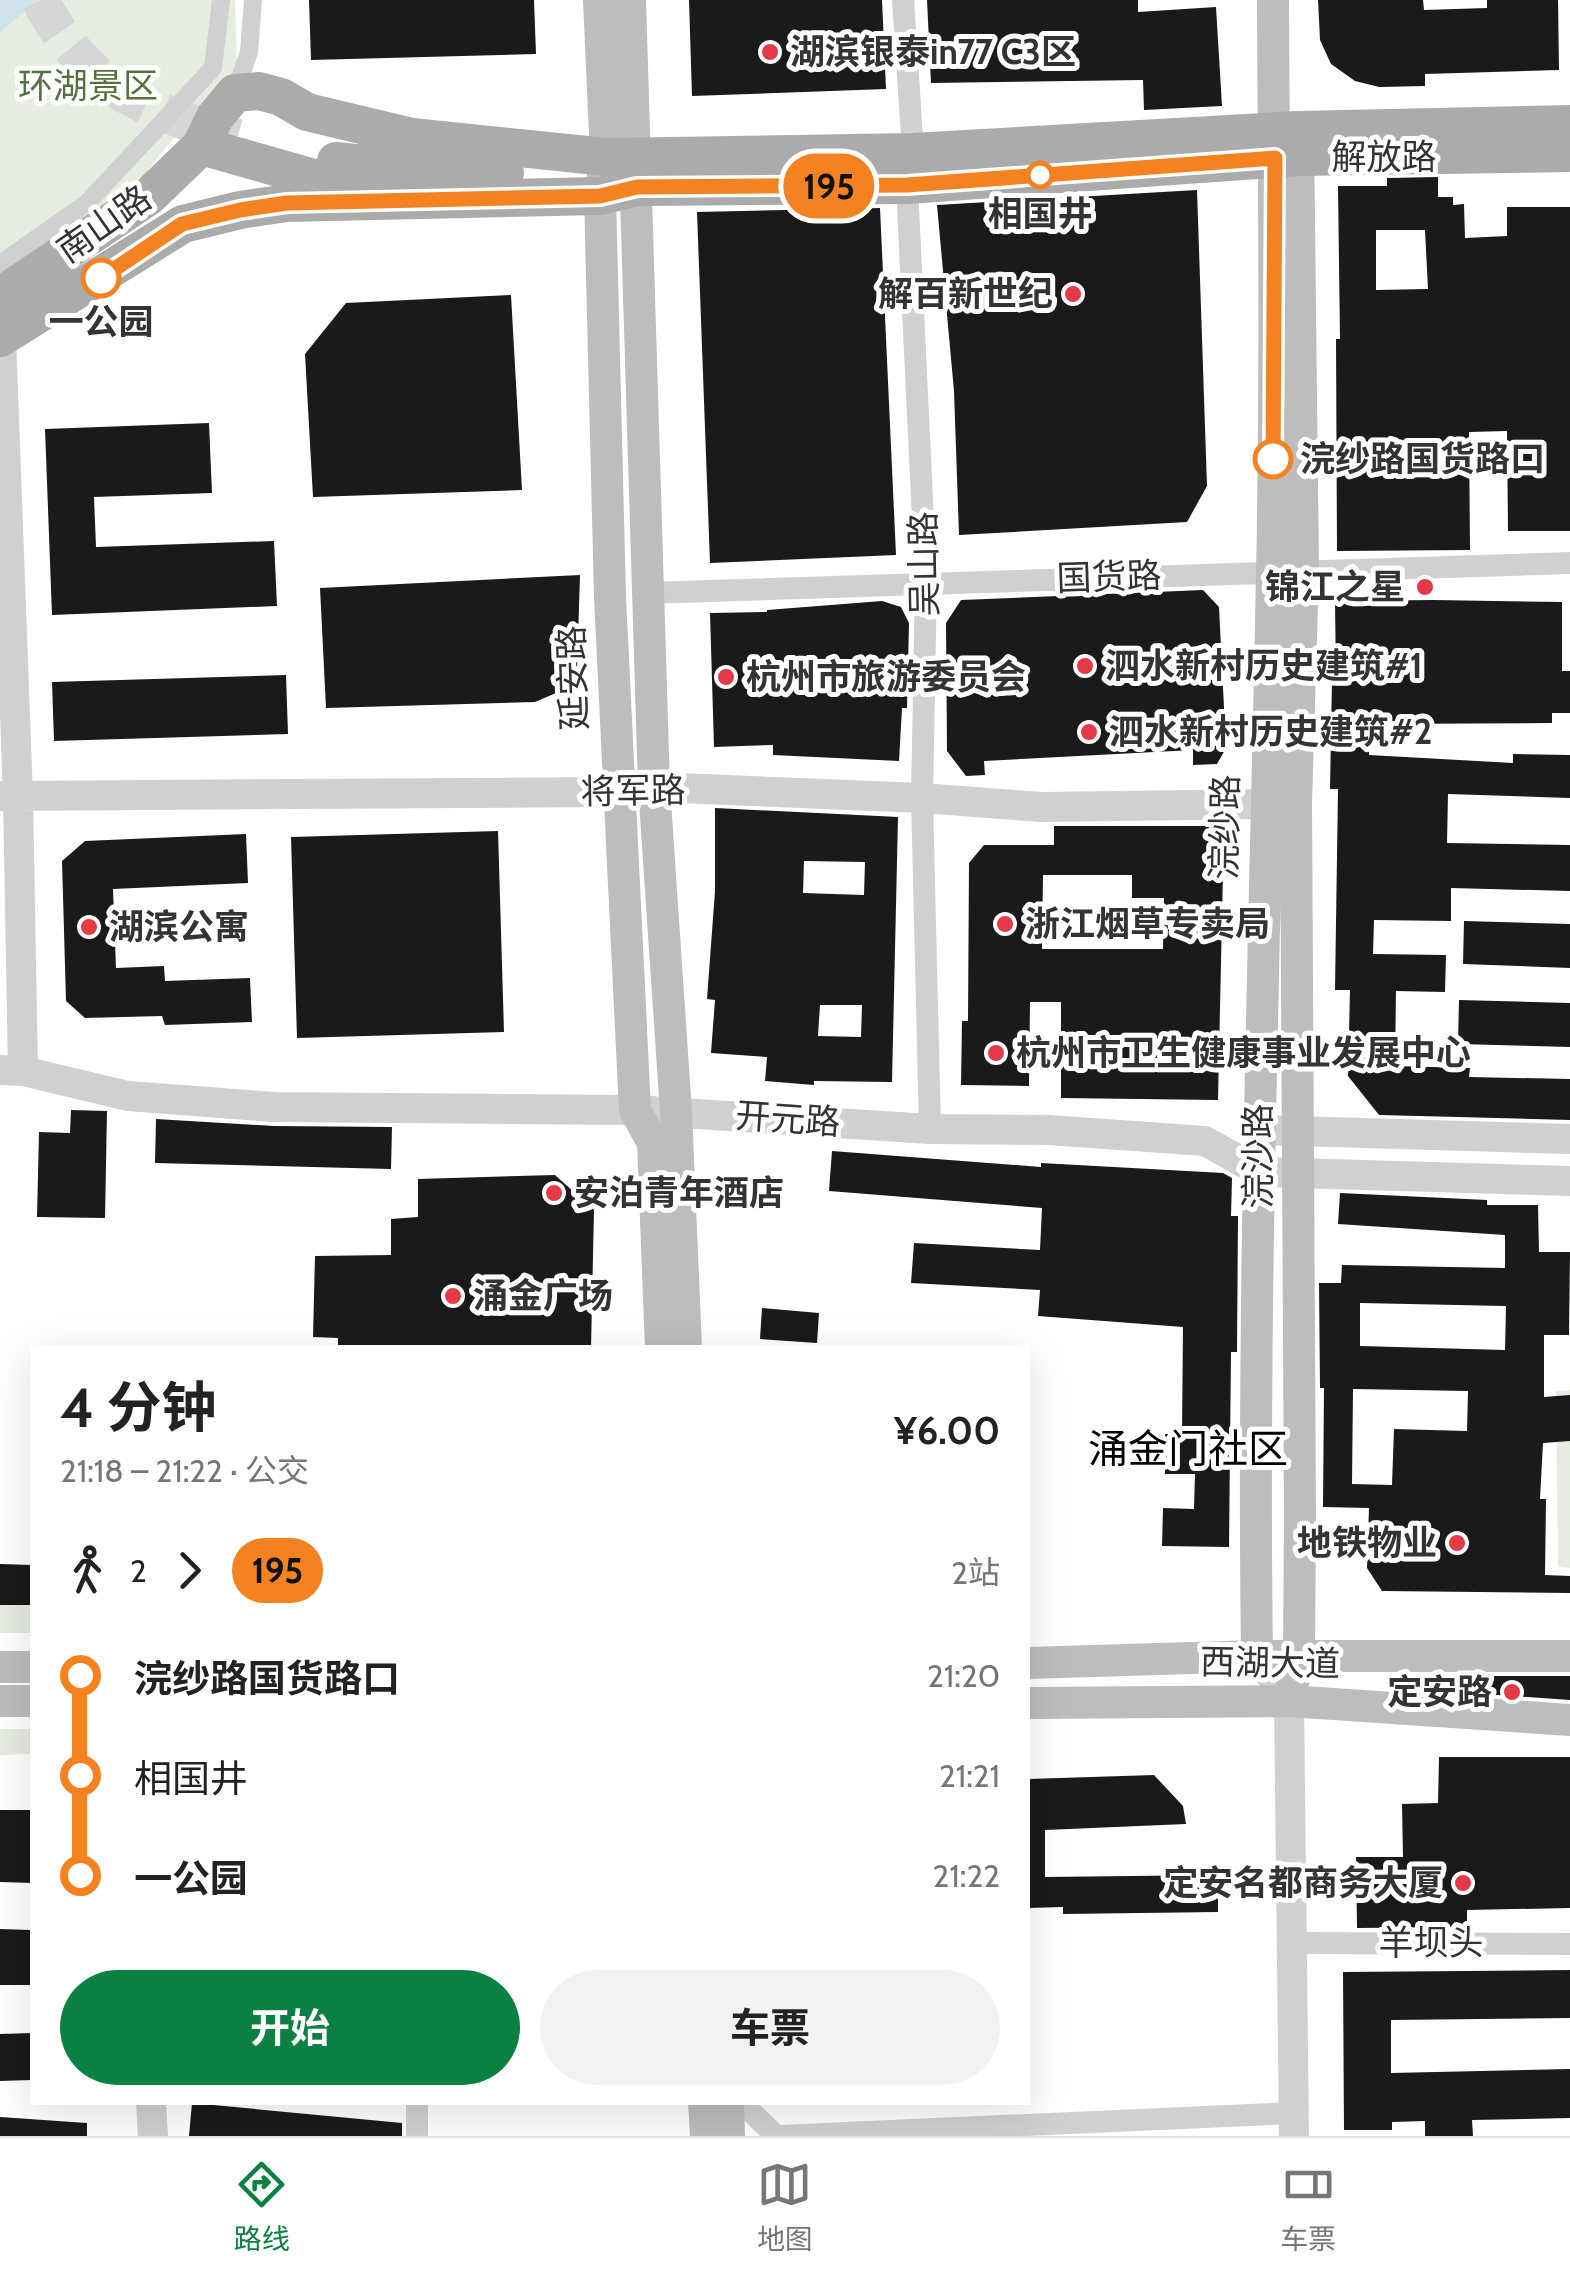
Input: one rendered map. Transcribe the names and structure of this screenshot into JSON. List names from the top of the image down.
{
  "streets": {
    "main road": [
      "解放路",
      "南山路",
      "延安路",
      "浣纱路",
      "浣沙路",
      "西湖大道"
    ],
    "street": [
      "吴山路",
      "国货路",
      "将军路",
      "开元路",
      "羊坝头"
    ]
  },
  "crossings": [
    ["解放路", "南山路"],
    ["解放路", "吴山路"],
    ["解放路", "延安路"],
    ["解放路", "浣纱路"],
    ["吴山路", "国货路"],
    ["吴山路", "将军路"],
    ["吴山路", "开元路"],
    ["国货路", "浣纱路"],
    ["国货路", "浣沙路"],
    ["延安路", "将军路"],
    ["延安路", "开元路"],
    ["将军路", "浣纱路"],
    ["浣纱路", "开元路"],
    ["浣纱路", "浣沙路"],
    ["浣纱路", "西湖大道"],
    ["开元路", "浣沙路"],
    ["浣沙路", "西湖大道"]
  ],
  "districts": ["涌金门社区"],
  "parks": ["环湖景区"],
  "places": [
    "湖滨银泰in77 C3区",
    "相国井",
    "一公园",
    "解百新世纪",
    "浣纱路国货路口",
    "锦江之星",
    "泗水新村历史建筑#1",
    "杭州市旅游委员会",
    "泗水新村历史建筑#2",
    "浙江烟草专卖局",
    "湖滨公寓",
    "杭州市卫生健康事业发展中心",
    "安泊青年酒店",
    "涌金广场",
    "地铁物业",
    "定安路",
    "定安名都商务大厦"
  ],
  "lines": ["bus line 195"],
  "page": {
    "on_map": "195",
    "heading": ["4 分钟", "21:18 – 21:22 · 公交", "¥6.00"],
    "legs": ["2", "195", "2站"],
    "list": [
      {
        "name": "浣纱路国货路口",
        "value": "21:20"
      },
      {
        "name": "相国井",
        "value": "21:21"
      },
      {
        "name": "一公园",
        "value": "21:22"
      }
    ],
    "buttons": ["开始", "车票"],
    "tabs": ["路线", "地图", "车票"]
  }
}
